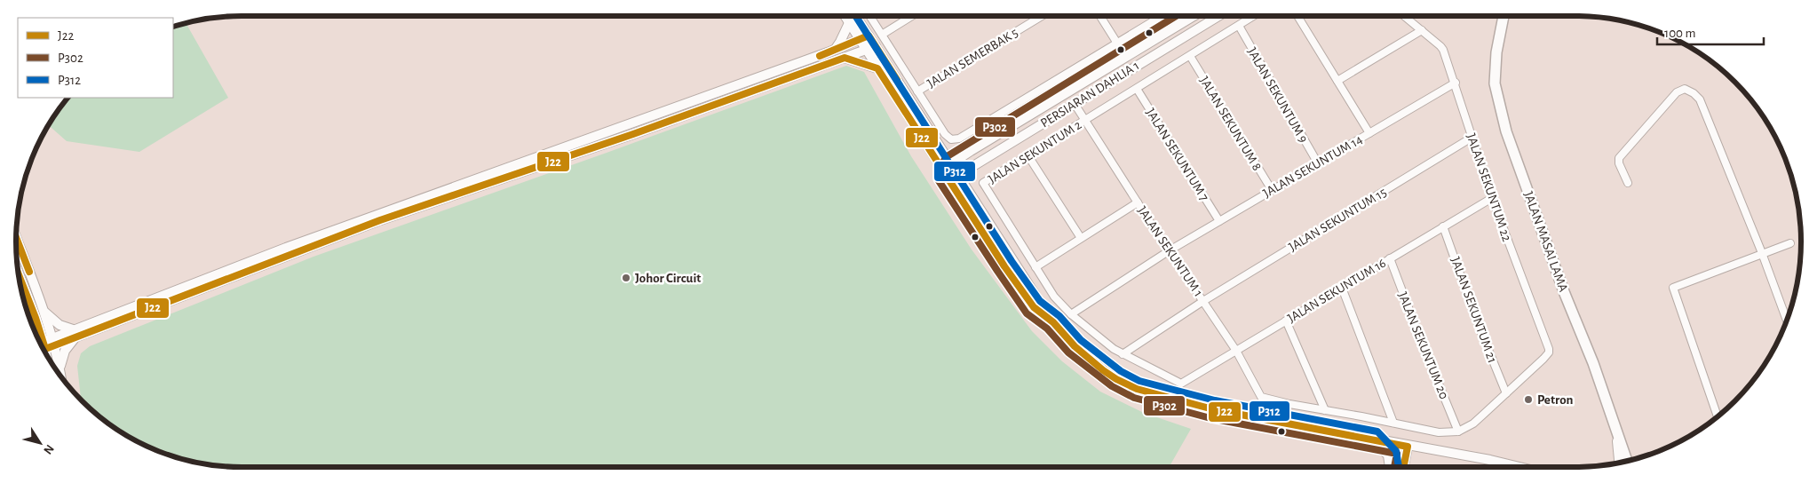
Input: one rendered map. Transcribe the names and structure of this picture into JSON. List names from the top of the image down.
{
  "streets": {
    "main road": ["PERSIARAN DAHLIA 1", "JALAN MASAI LAMA"],
    "street": [
      "JALAN SEMERBAK 5",
      "JALAN SEKUNTUM 9",
      "JALAN SEKUNTUM 8",
      "JALAN SEKUNTUM 2",
      "JALAN SEKUNTUM 7",
      "JALAN SEKUNTUM 14",
      "JALAN SEKUNTUM 22",
      "JALAN SEKUNTUM 15",
      "JALAN SEKUNTUM 1",
      "JALAN SEKUNTUM 16",
      "JALAN SEKUNTUM 21",
      "JALAN SEKUNTUM 20"
    ]
  },
  "crossings": [
    ["PERSIARAN DAHLIA 1", "JALAN SEKUNTUM 1"],
    ["JALAN SEKUNTUM 9", "JALAN SEKUNTUM 2"],
    ["JALAN SEKUNTUM 9", "JALAN SEKUNTUM 14"],
    ["JALAN SEKUNTUM 8", "JALAN SEKUNTUM 2"],
    ["JALAN SEKUNTUM 8", "JALAN SEKUNTUM 14"],
    ["JALAN SEKUNTUM 2", "JALAN SEKUNTUM 7"],
    ["JALAN SEKUNTUM 2", "JALAN SEKUNTUM 14"],
    ["JALAN SEKUNTUM 2", "JALAN SEKUNTUM 15"],
    ["JALAN SEKUNTUM 2", "JALAN SEKUNTUM 1"],
    ["JALAN SEKUNTUM 2", "JALAN SEKUNTUM 16"],
    ["JALAN SEKUNTUM 7", "JALAN SEKUNTUM 14"],
    ["JALAN SEKUNTUM 14", "JALAN SEKUNTUM 22"],
    ["JALAN SEKUNTUM 14", "JALAN SEKUNTUM 1"],
    ["JALAN SEKUNTUM 22", "JALAN SEKUNTUM 15"],
    ["JALAN SEKUNTUM 22", "JALAN SEKUNTUM 16"],
    ["JALAN SEKUNTUM 22", "JALAN SEKUNTUM 21"],
    ["JALAN SEKUNTUM 15", "JALAN SEKUNTUM 1"],
    ["JALAN SEKUNTUM 1", "JALAN SEKUNTUM 16"],
    ["JALAN SEKUNTUM 16", "JALAN SEKUNTUM 21"],
    ["JALAN SEKUNTUM 16", "JALAN SEKUNTUM 20"]
  ],
  "places": ["Johor Circuit", "Petron"],
  "lines": ["transit line P302", "transit line P312", "transit line J22"],
  "legend": ["J22", "P302", "P312"],
  "scale_bar": "100 m",
  "north": "bottom right"
}
